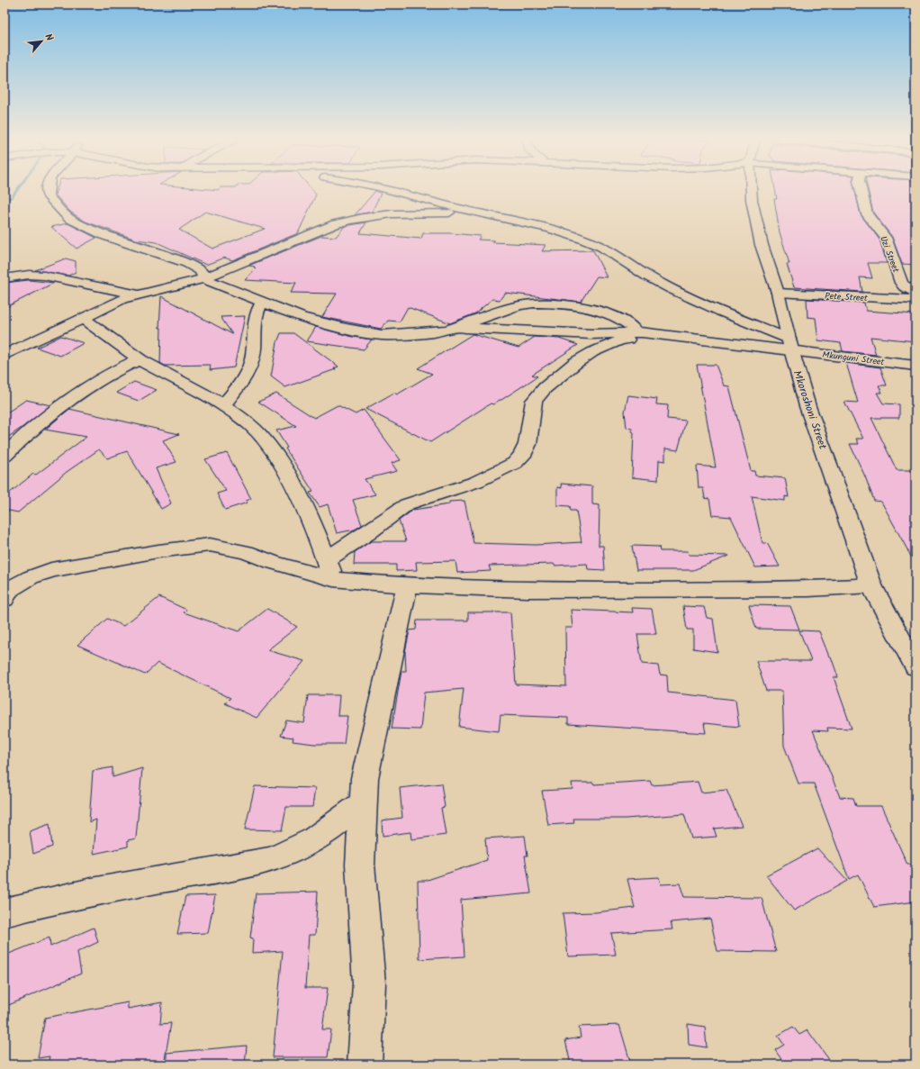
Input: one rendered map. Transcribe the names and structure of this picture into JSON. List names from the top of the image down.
{
  "streets": {
    "street": [
      "Uzi Street",
      "Pete Street",
      "Mkunguni Street",
      "Mkoroshoni Street"
    ]
  },
  "crossings": [
    ["Pete Street", "Mkoroshoni Street"],
    ["Mkunguni Street", "Mkoroshoni Street"]
  ],
  "north": "top right"
}
